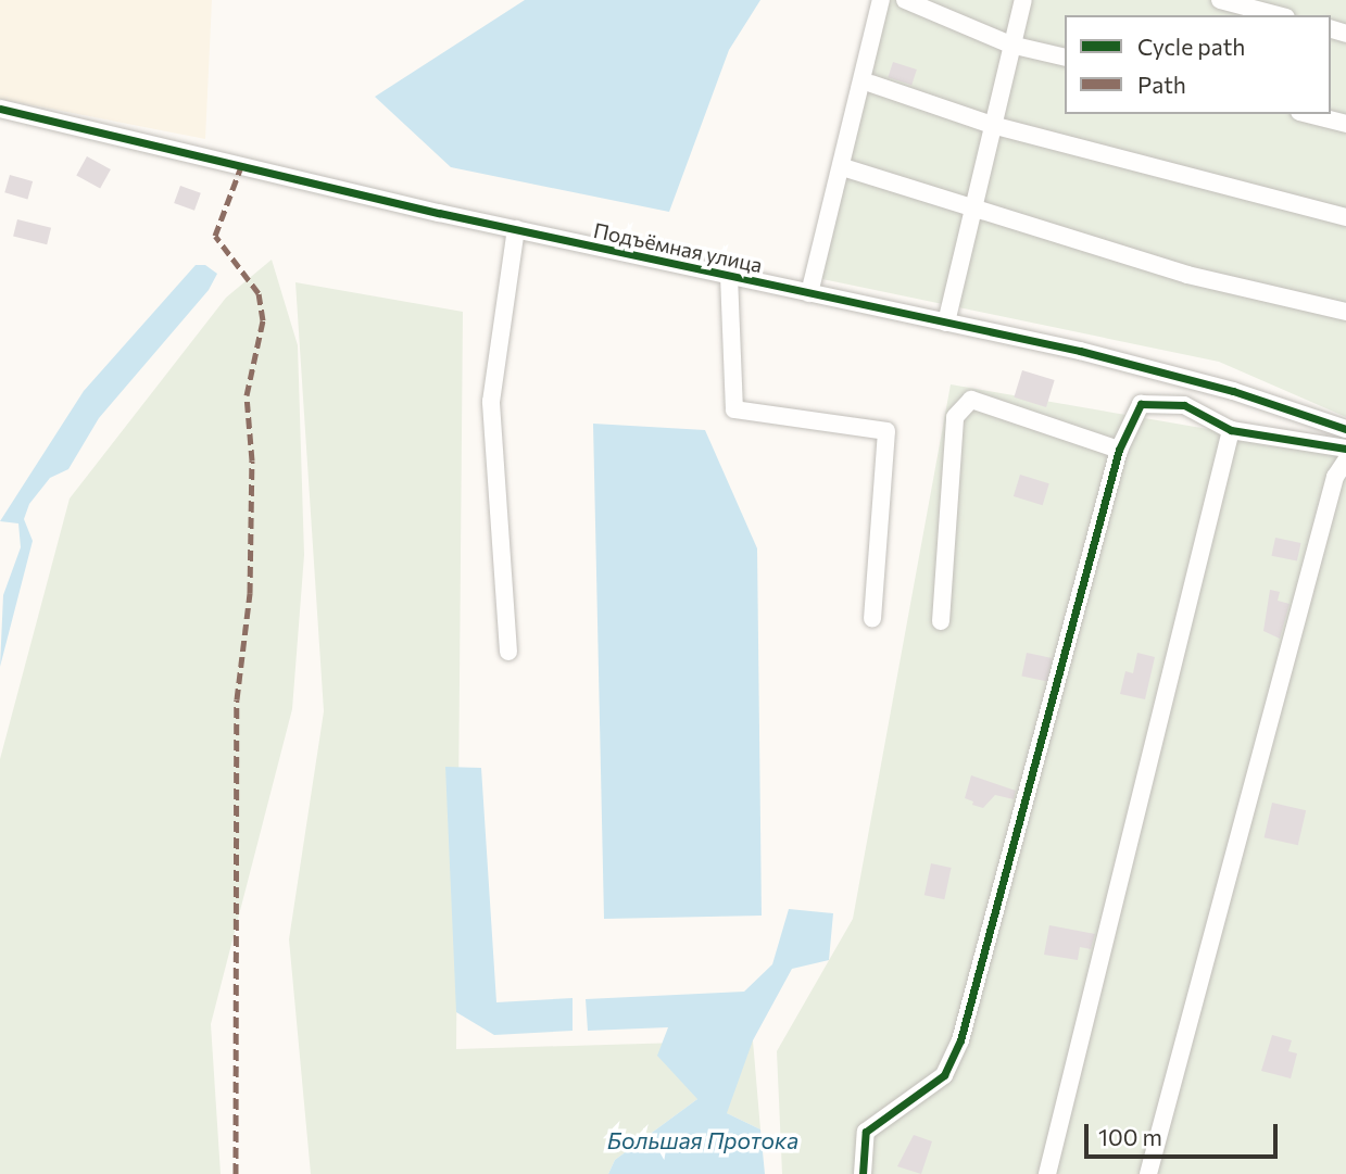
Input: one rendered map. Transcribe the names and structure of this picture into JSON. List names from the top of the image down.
{
  "streets": {
    "street": ["Подъёмная улица"]
  },
  "water": ["Большая Протока"],
  "legend": ["Cycle path", "Path"],
  "scale_bar": "100 m"
}
